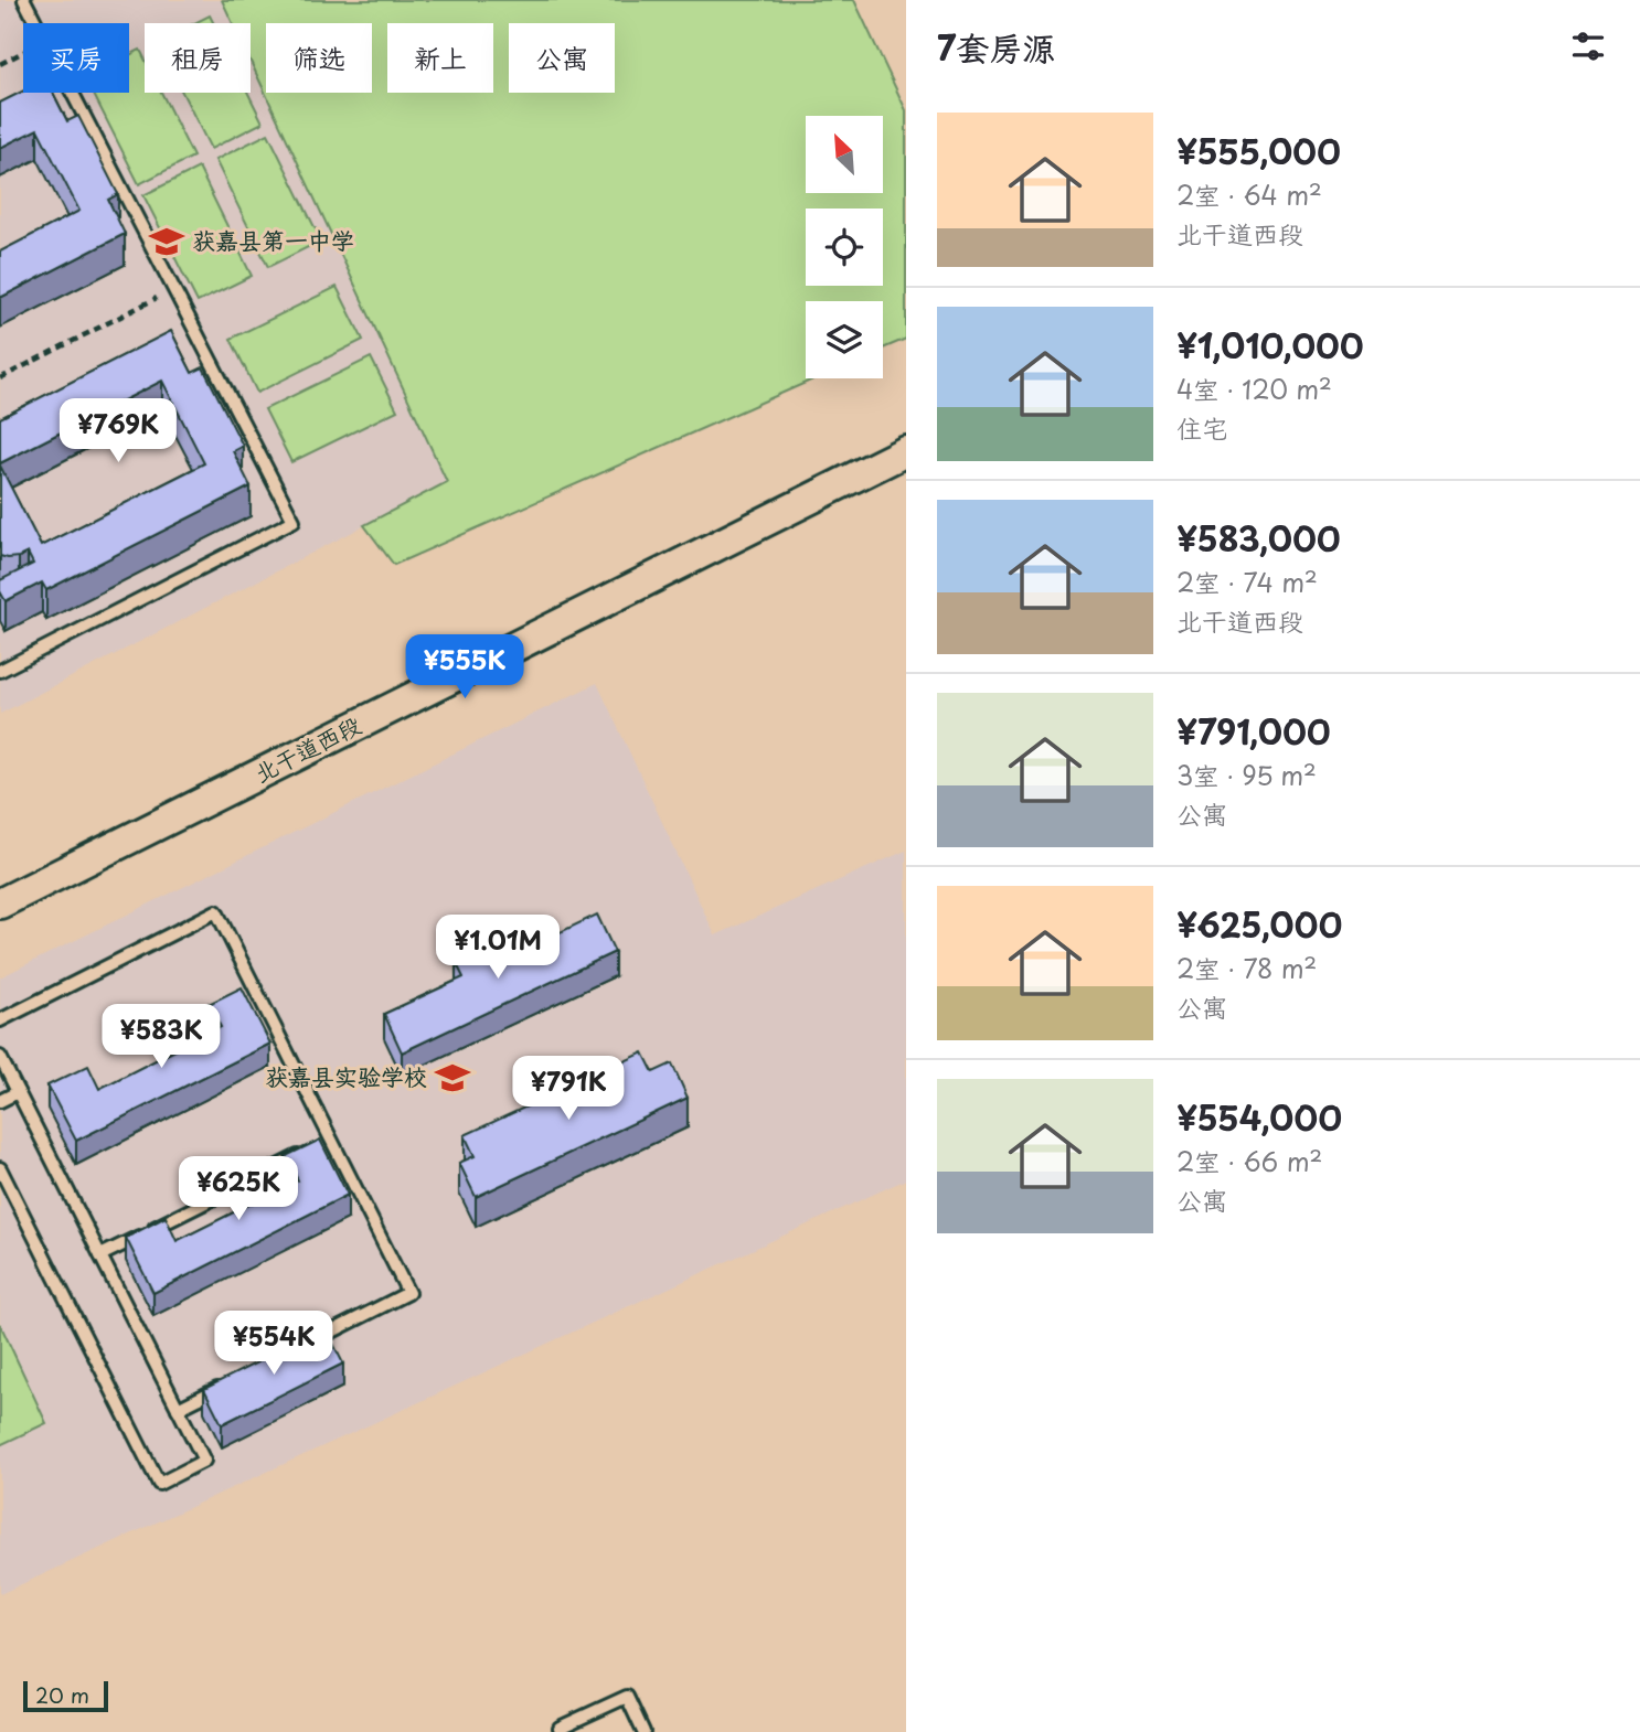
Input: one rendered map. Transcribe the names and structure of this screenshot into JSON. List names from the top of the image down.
{
  "streets": {
    "street": ["北干道西段"]
  },
  "places": {
    "school or university": ["获嘉县第一中学", "获嘉县实验学校"]
  },
  "scale_bar": "20 m",
  "north": "top left",
  "page": {
    "heading": "7套房源",
    "chip": [
      "买房",
      "租房",
      "筛选",
      "新上",
      "公寓"
    ],
    "list": [
      {
        "name": "¥555,000",
        "note": "2室 · 64 m² · 北干道西段"
      },
      {
        "name": "¥1,010,000",
        "note": "4室 · 120 m² · 住宅"
      },
      {
        "name": "¥583,000",
        "note": "2室 · 74 m² · 北干道西段"
      },
      {
        "name": "¥791,000",
        "note": "3室 · 95 m² · 公寓"
      },
      {
        "name": "¥625,000",
        "note": "2室 · 78 m² · 公寓"
      },
      {
        "name": "¥554,000",
        "note": "2室 · 66 m² · 公寓"
      }
    ],
    "price": [
      "¥769K",
      "¥555K",
      "¥1.01M",
      "¥583K",
      "¥791K",
      "¥625K",
      "¥554K"
    ],
    "scale": "20 m"
  }
}
